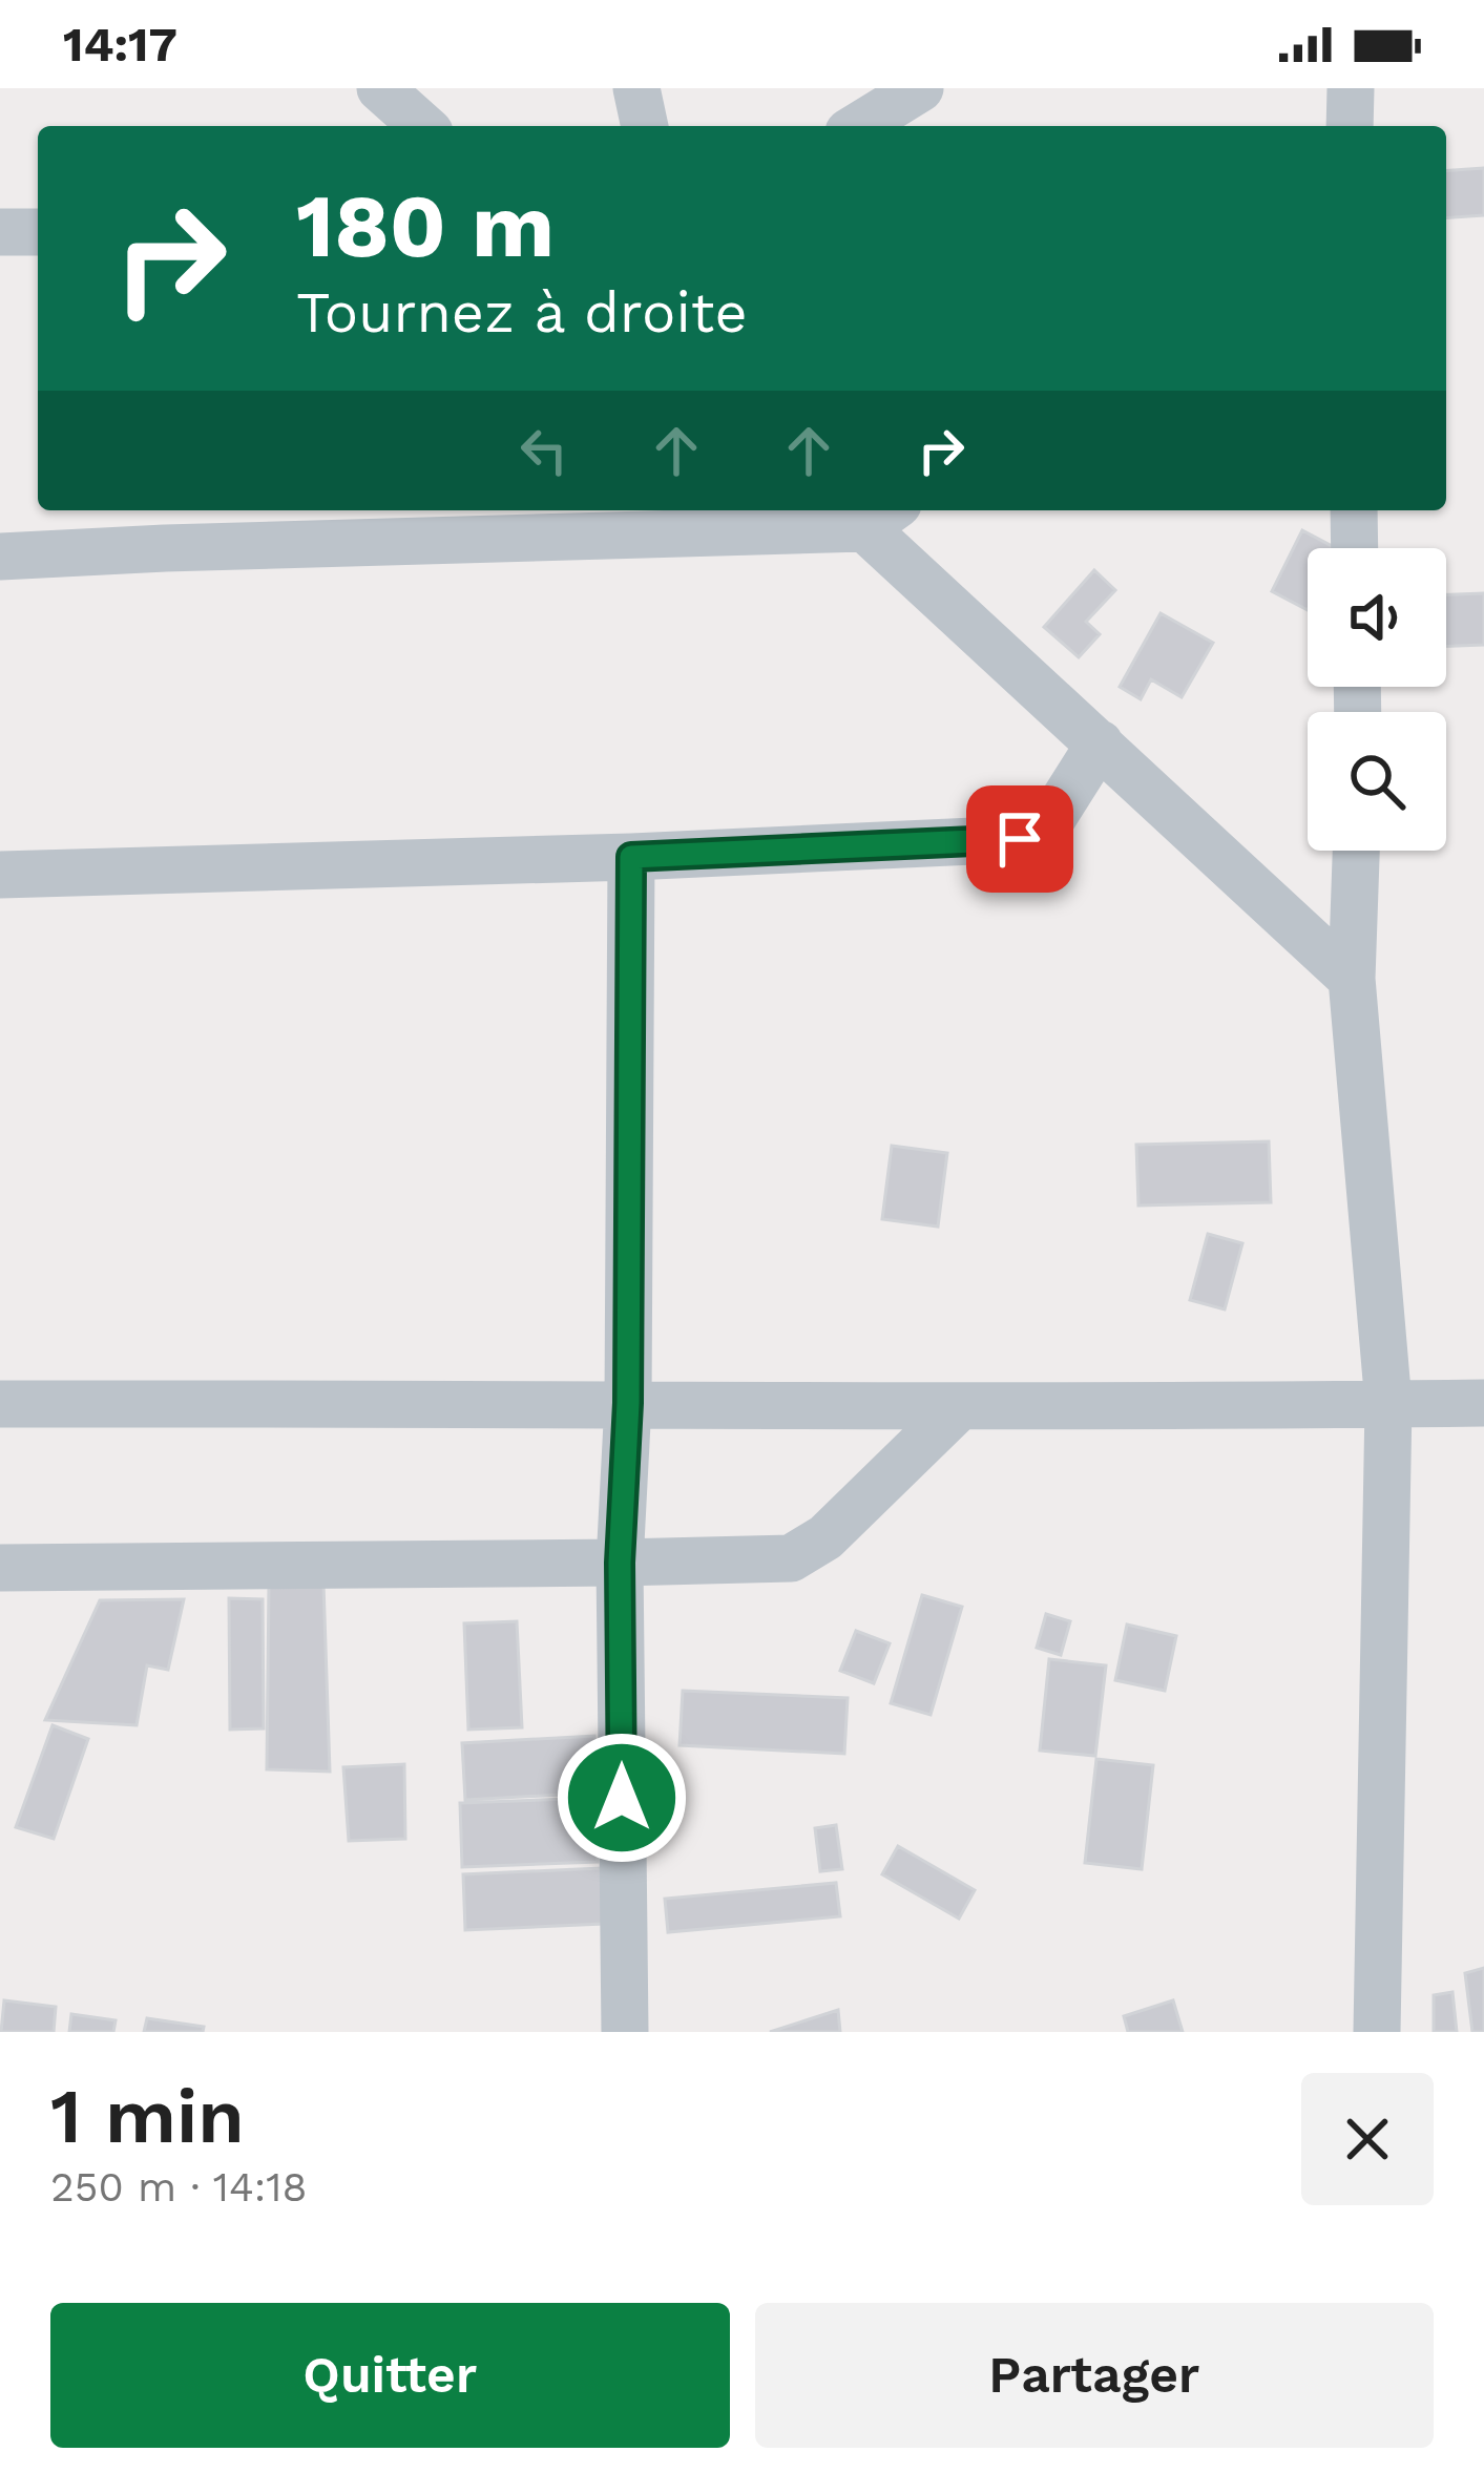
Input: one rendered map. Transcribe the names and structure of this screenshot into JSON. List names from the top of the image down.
{
  "page": {
    "status": "14:17",
    "turn": ["180 m", "Tournez à droite"],
    "heading": ["1 min", "250 m · 14:18"],
    "buttons": ["Quitter", "Partager"]
  }
}
